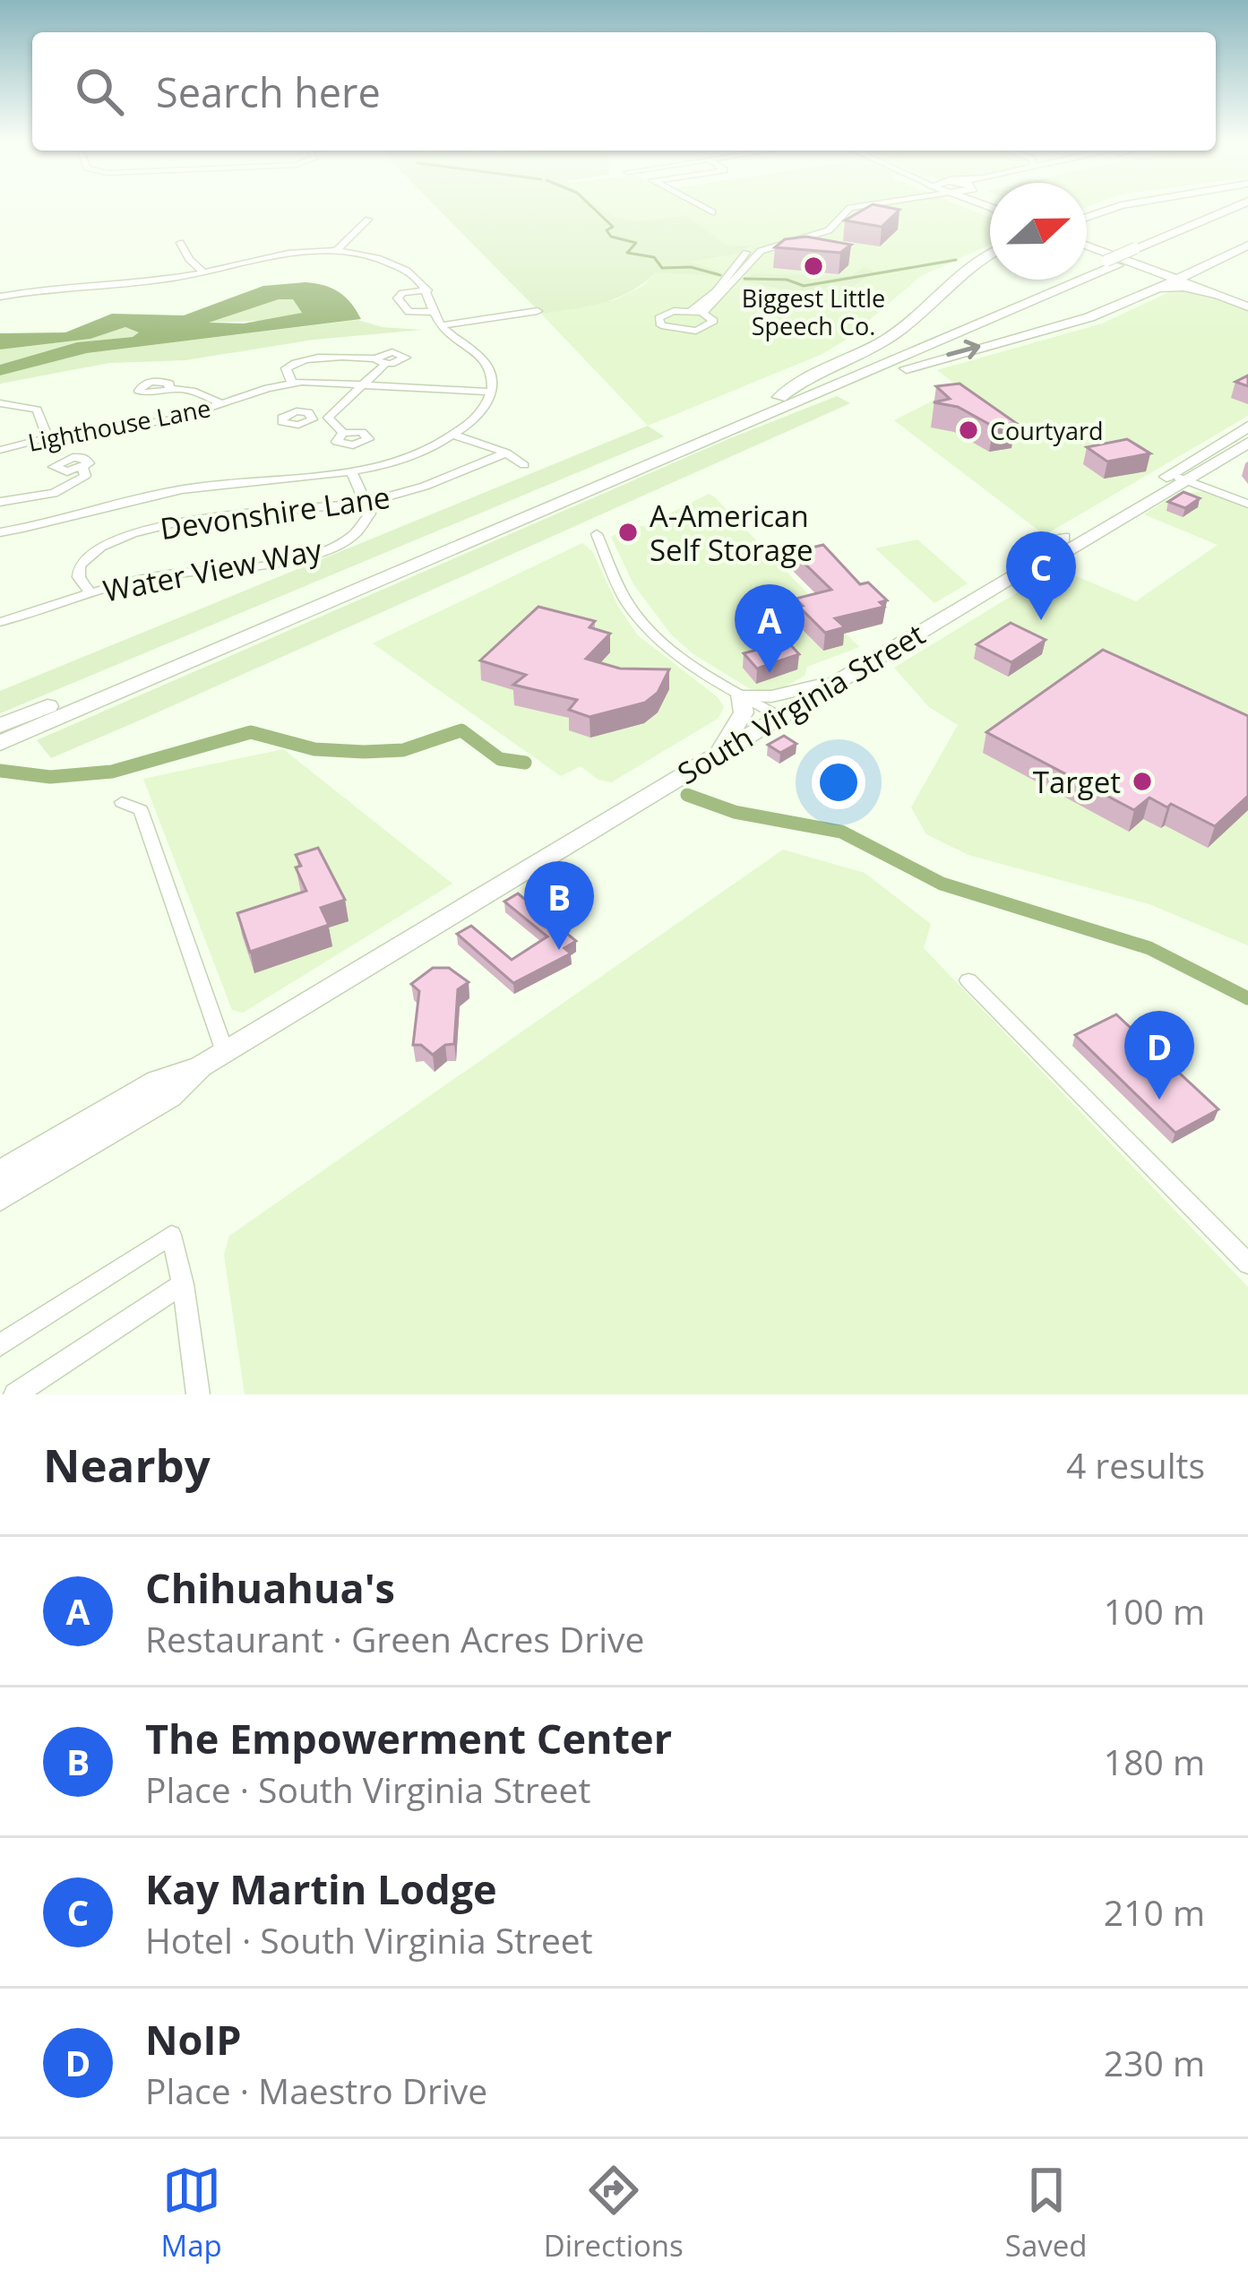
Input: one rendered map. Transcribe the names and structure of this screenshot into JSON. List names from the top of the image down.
{
  "streets": {
    "main road": ["South Virginia Street"],
    "street": ["Lighthouse Lane", "Devonshire Lane", "Water View Way"]
  },
  "crossings": [
    ["Devonshire Lane", "Water View Way"]
  ],
  "places": [
    "Biggest Little Speech Co.",
    "Courtyard",
    "A-American Self Storage",
    "Target"
  ],
  "north": "right",
  "page": {
    "search": "Search here",
    "pins": [
      "C",
      "A",
      "B",
      "D"
    ],
    "heading": ["Nearby", "4 results"],
    "list": [
      {
        "mark": "A",
        "name": "Chihuahua's",
        "note": "Restaurant · Green Acres Drive",
        "value": "100 m"
      },
      {
        "mark": "B",
        "name": "The Empowerment Center",
        "note": "Place · South Virginia Street",
        "value": "180 m"
      },
      {
        "mark": "C",
        "name": "Kay Martin Lodge",
        "note": "Hotel · South Virginia Street",
        "value": "210 m"
      },
      {
        "mark": "D",
        "name": "NoIP",
        "note": "Place · Maestro Drive",
        "value": "230 m"
      }
    ],
    "nav": ["Map", "Directions", "Saved"]
  }
}
